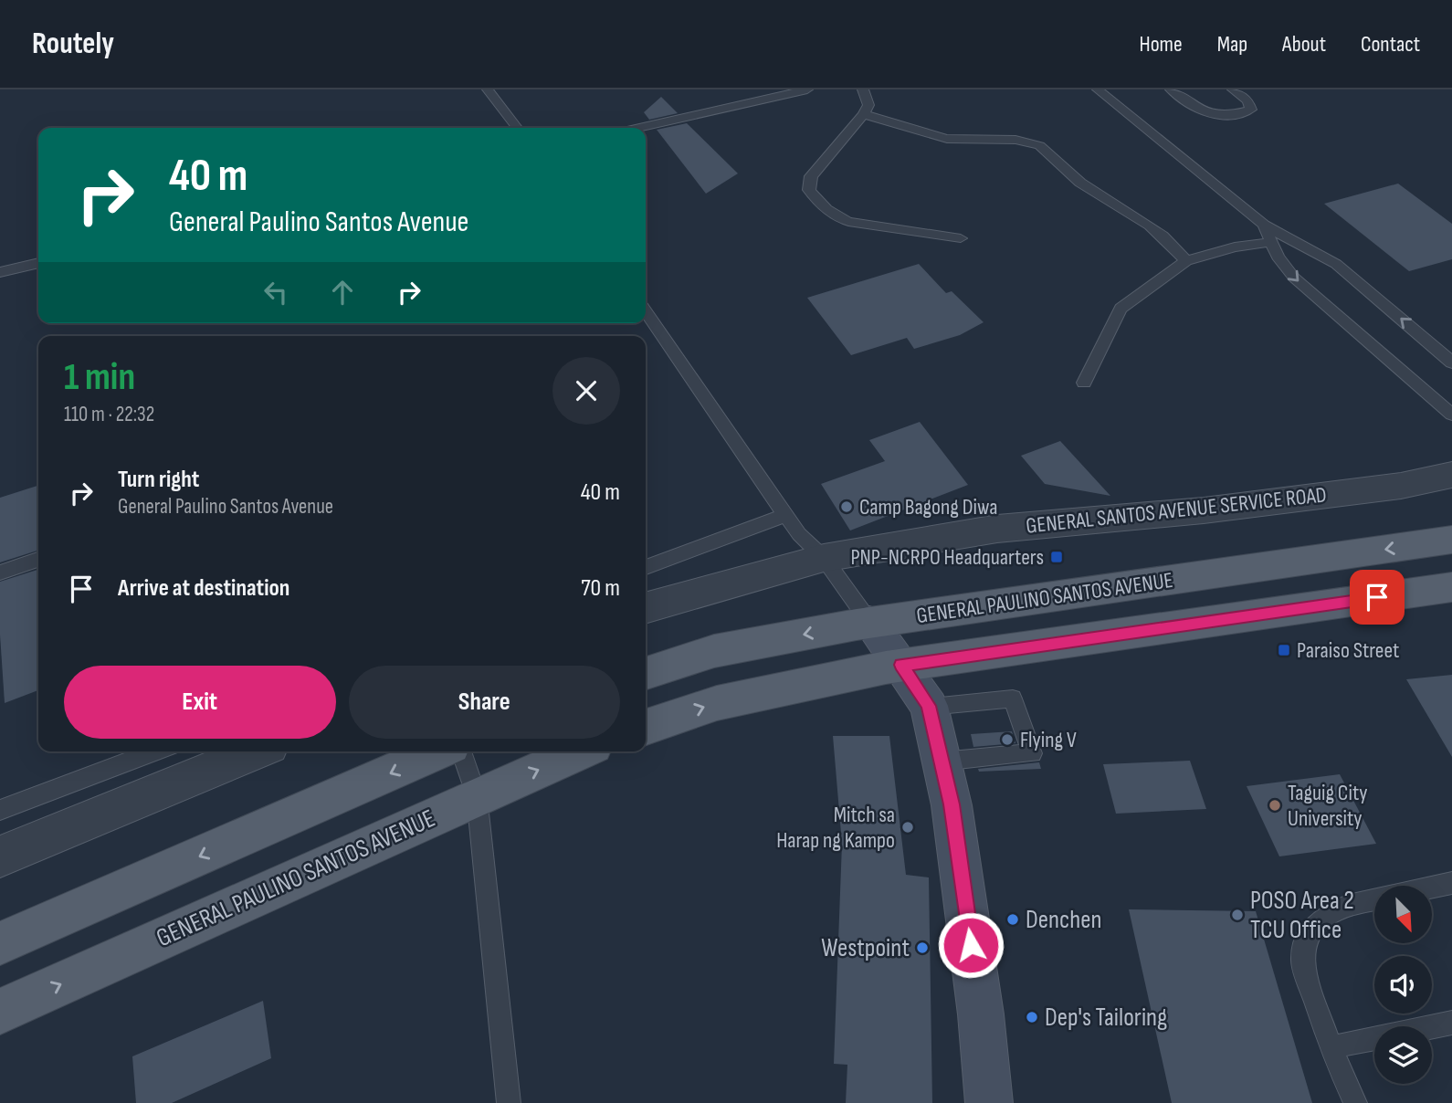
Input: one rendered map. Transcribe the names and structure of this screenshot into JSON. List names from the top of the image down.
{
  "streets": {
    "main road": ["GENERAL PAULINO SANTOS AVENUE"],
    "street": ["GENERAL SANTOS AVENUE SERVICE ROAD"]
  },
  "places": {
    "other": [
      "Camp Bagong Diwa",
      "Flying V",
      "Taguig City University",
      "Mitch sa Harap ng Kampo",
      "POSO Area 2 TCU Office",
      "Denchen",
      "Westpoint",
      "Dep's Tailoring"
    ],
    "transit": ["PNP-NCRPO Headquarters", "Paraiso Street"]
  },
  "north": "bottom right",
  "page": {
    "header": "Routely",
    "nav": [
      "Home",
      "Map",
      "About",
      "Contact"
    ],
    "turn": ["40 m", "General Paulino Santos Avenue"],
    "heading": ["1 min", "110 m · 22:32"],
    "list": [
      {
        "name": "Turn right",
        "note": "General Paulino Santos Avenue",
        "value": "40 m"
      },
      {
        "name": "Arrive at destination",
        "value": "70 m"
      }
    ],
    "buttons": ["Exit", "Share"]
  }
}
